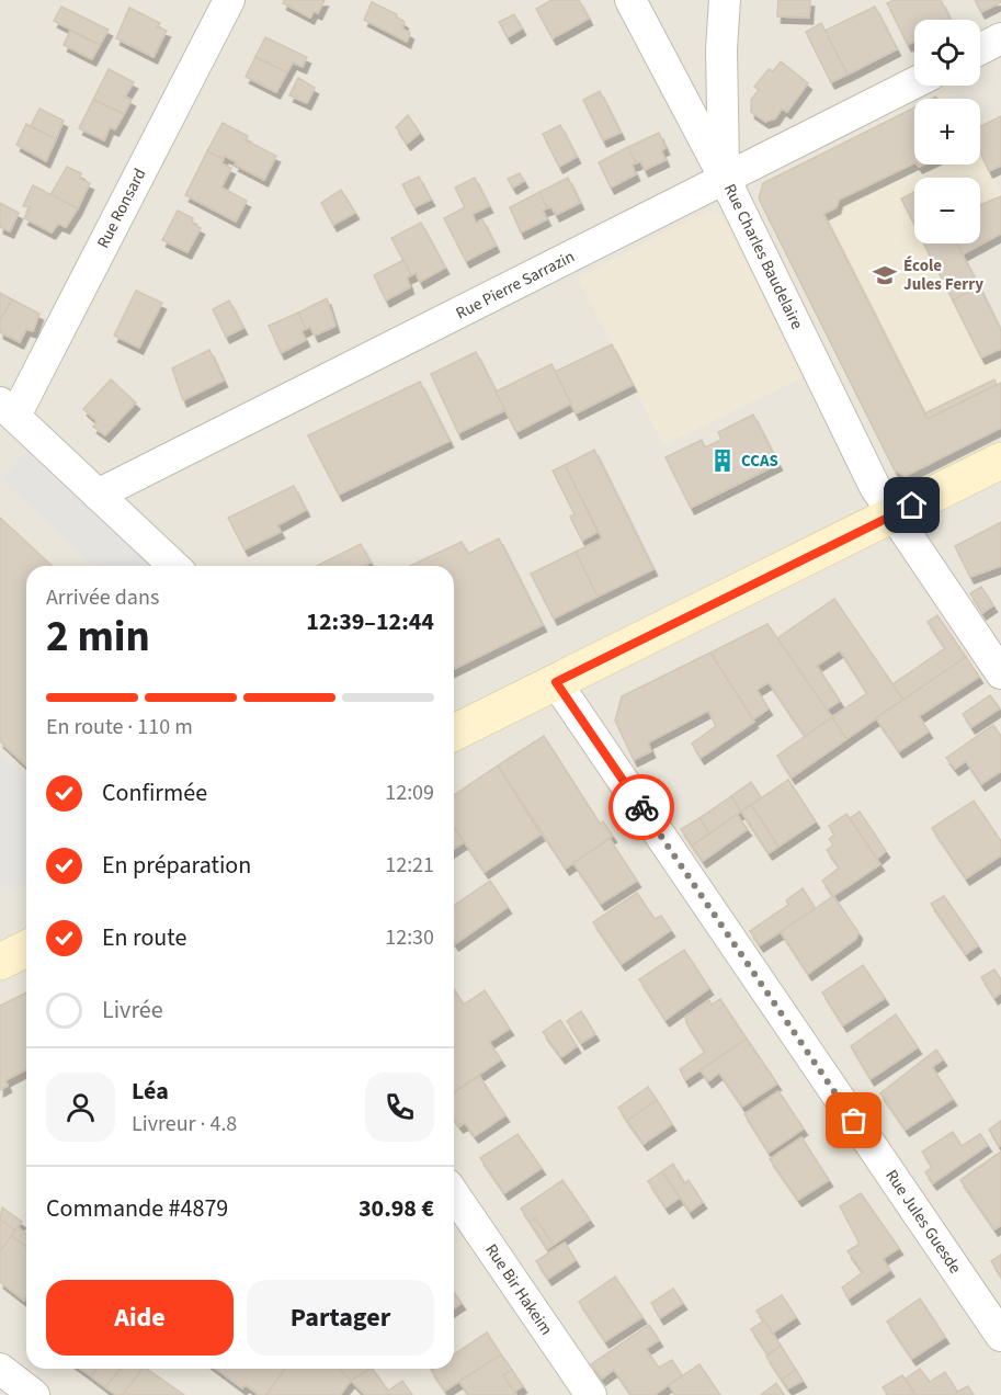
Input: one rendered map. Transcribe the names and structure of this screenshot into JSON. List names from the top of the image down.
{
  "streets": {
    "street": [
      "Rue Ronsard",
      "Rue Charles Baudelaire",
      "Rue Pierre Sarrazin",
      "Rue Jules Guesde",
      "Rue Bir Hakeim"
    ]
  },
  "crossings": [
    ["Rue Charles Baudelaire", "Rue Pierre Sarrazin"]
  ],
  "places": {
    "school or university": ["École Jules Ferry"],
    "building": ["CCAS"]
  },
  "page": {
    "map_buttons": ["+", "−"],
    "heading": ["2 min", "Arrivée dans", "12:39–12:44"],
    "panel": [
      "Léa",
      "Livreur · 4.8",
      "Commande #4879",
      "30.98 €"
    ],
    "bar": "En route · 110 m",
    "list": [
      ["Confirmée", "12:09"],
      ["En préparation", "12:21"],
      ["En route", "12:30"],
      "Livrée"
    ],
    "buttons": ["Aide", "Partager"]
  }
}
